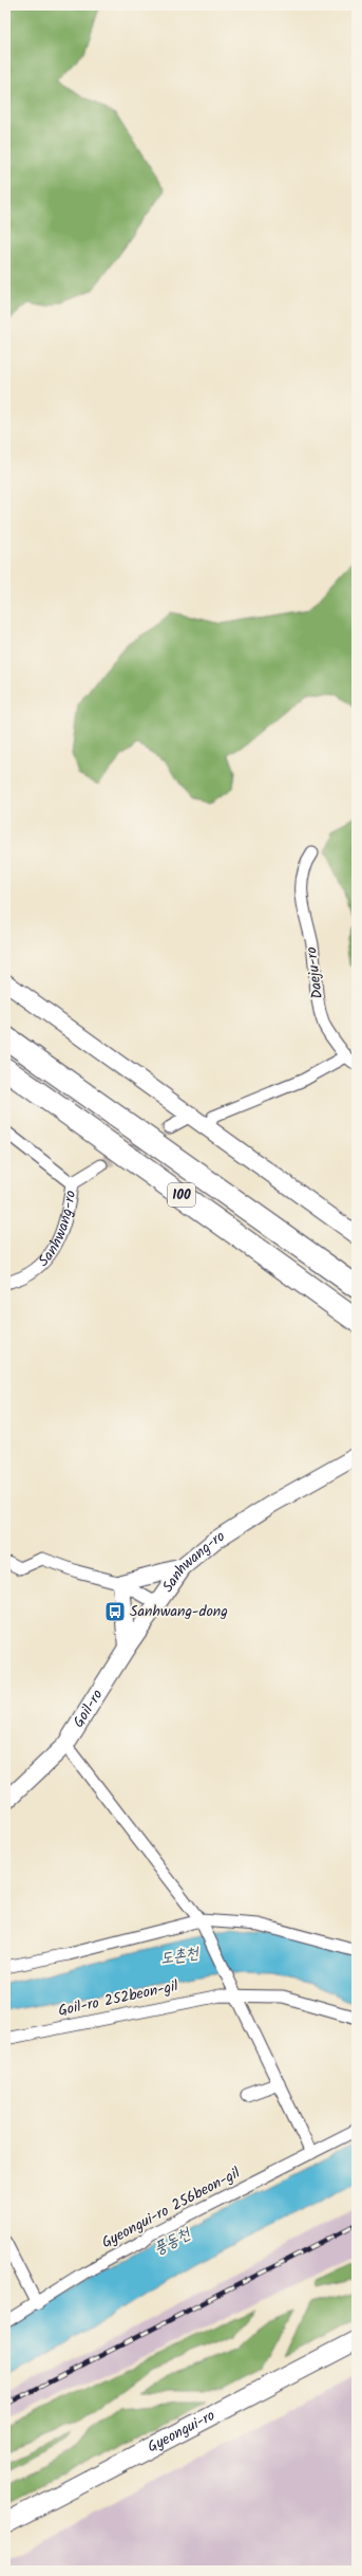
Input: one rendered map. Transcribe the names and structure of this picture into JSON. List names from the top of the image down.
{
  "streets": {
    "highway": ["100"],
    "main road": ["Gyeongui-ro"],
    "street": [
      "Daeju-ro",
      "Sanhwang-ro",
      "Goil-ro",
      "Goil-ro 252beon-gil",
      "Gyeongui-ro 256beon-gil"
    ]
  },
  "crossings": [
    ["Sanhwang-ro", "Goil-ro"]
  ],
  "water": ["도촌천", "풍동천"],
  "places": {
    "bus stop": ["Sanhwang-dong"]
  }
}
